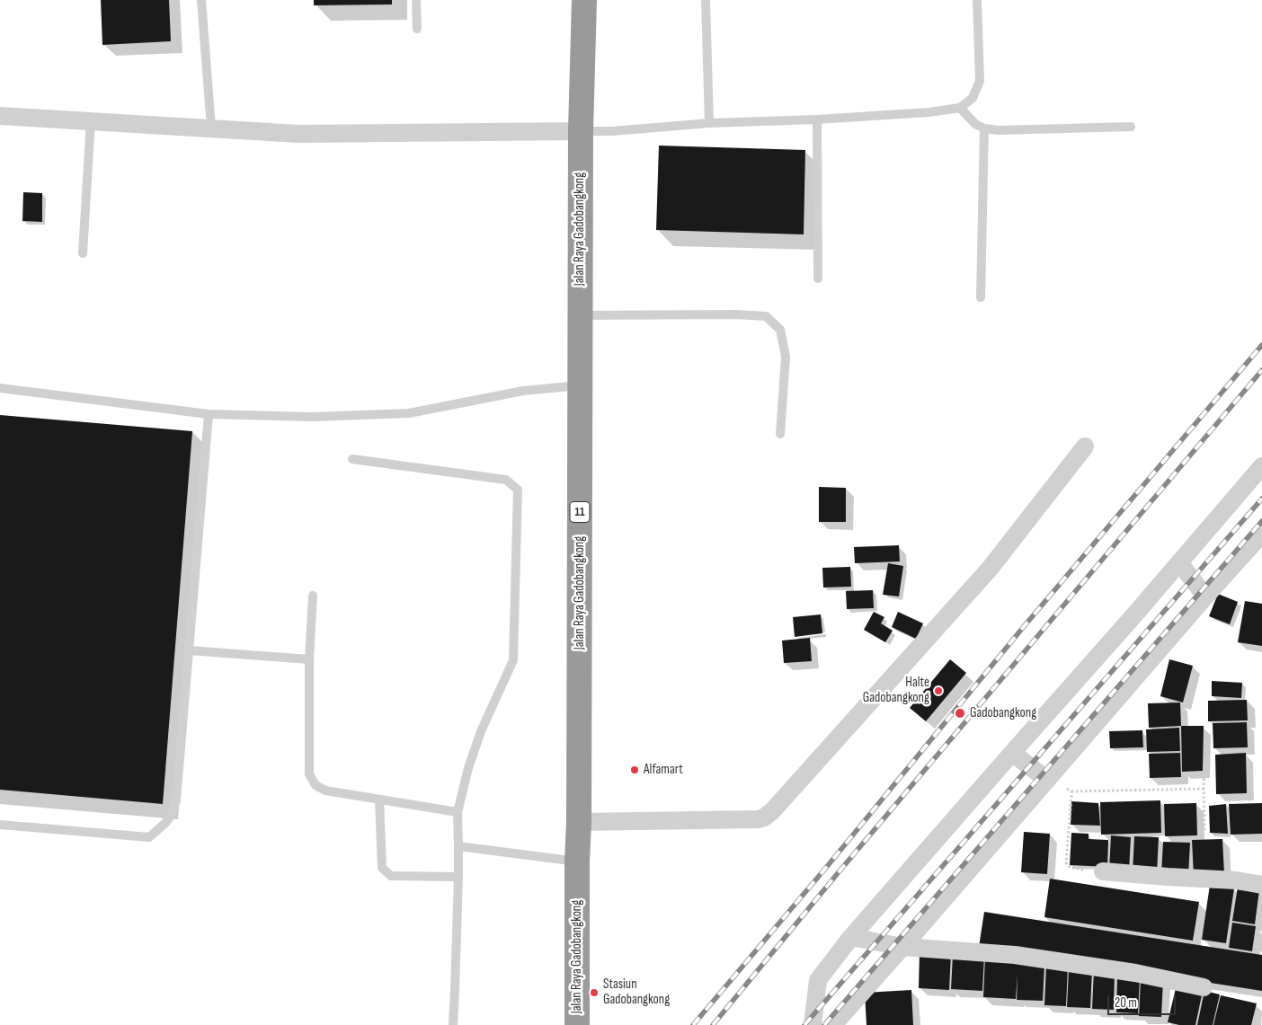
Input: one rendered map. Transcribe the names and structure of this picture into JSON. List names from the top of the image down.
{
  "streets": {
    "highway": ["Jalan Raya Gadobangkong", "11"]
  },
  "places": [
    "Halte Gadobangkong",
    "Gadobangkong",
    "Alfamart",
    "Stasiun Gadobangkong"
  ],
  "scale_bar": "20 m"
}
